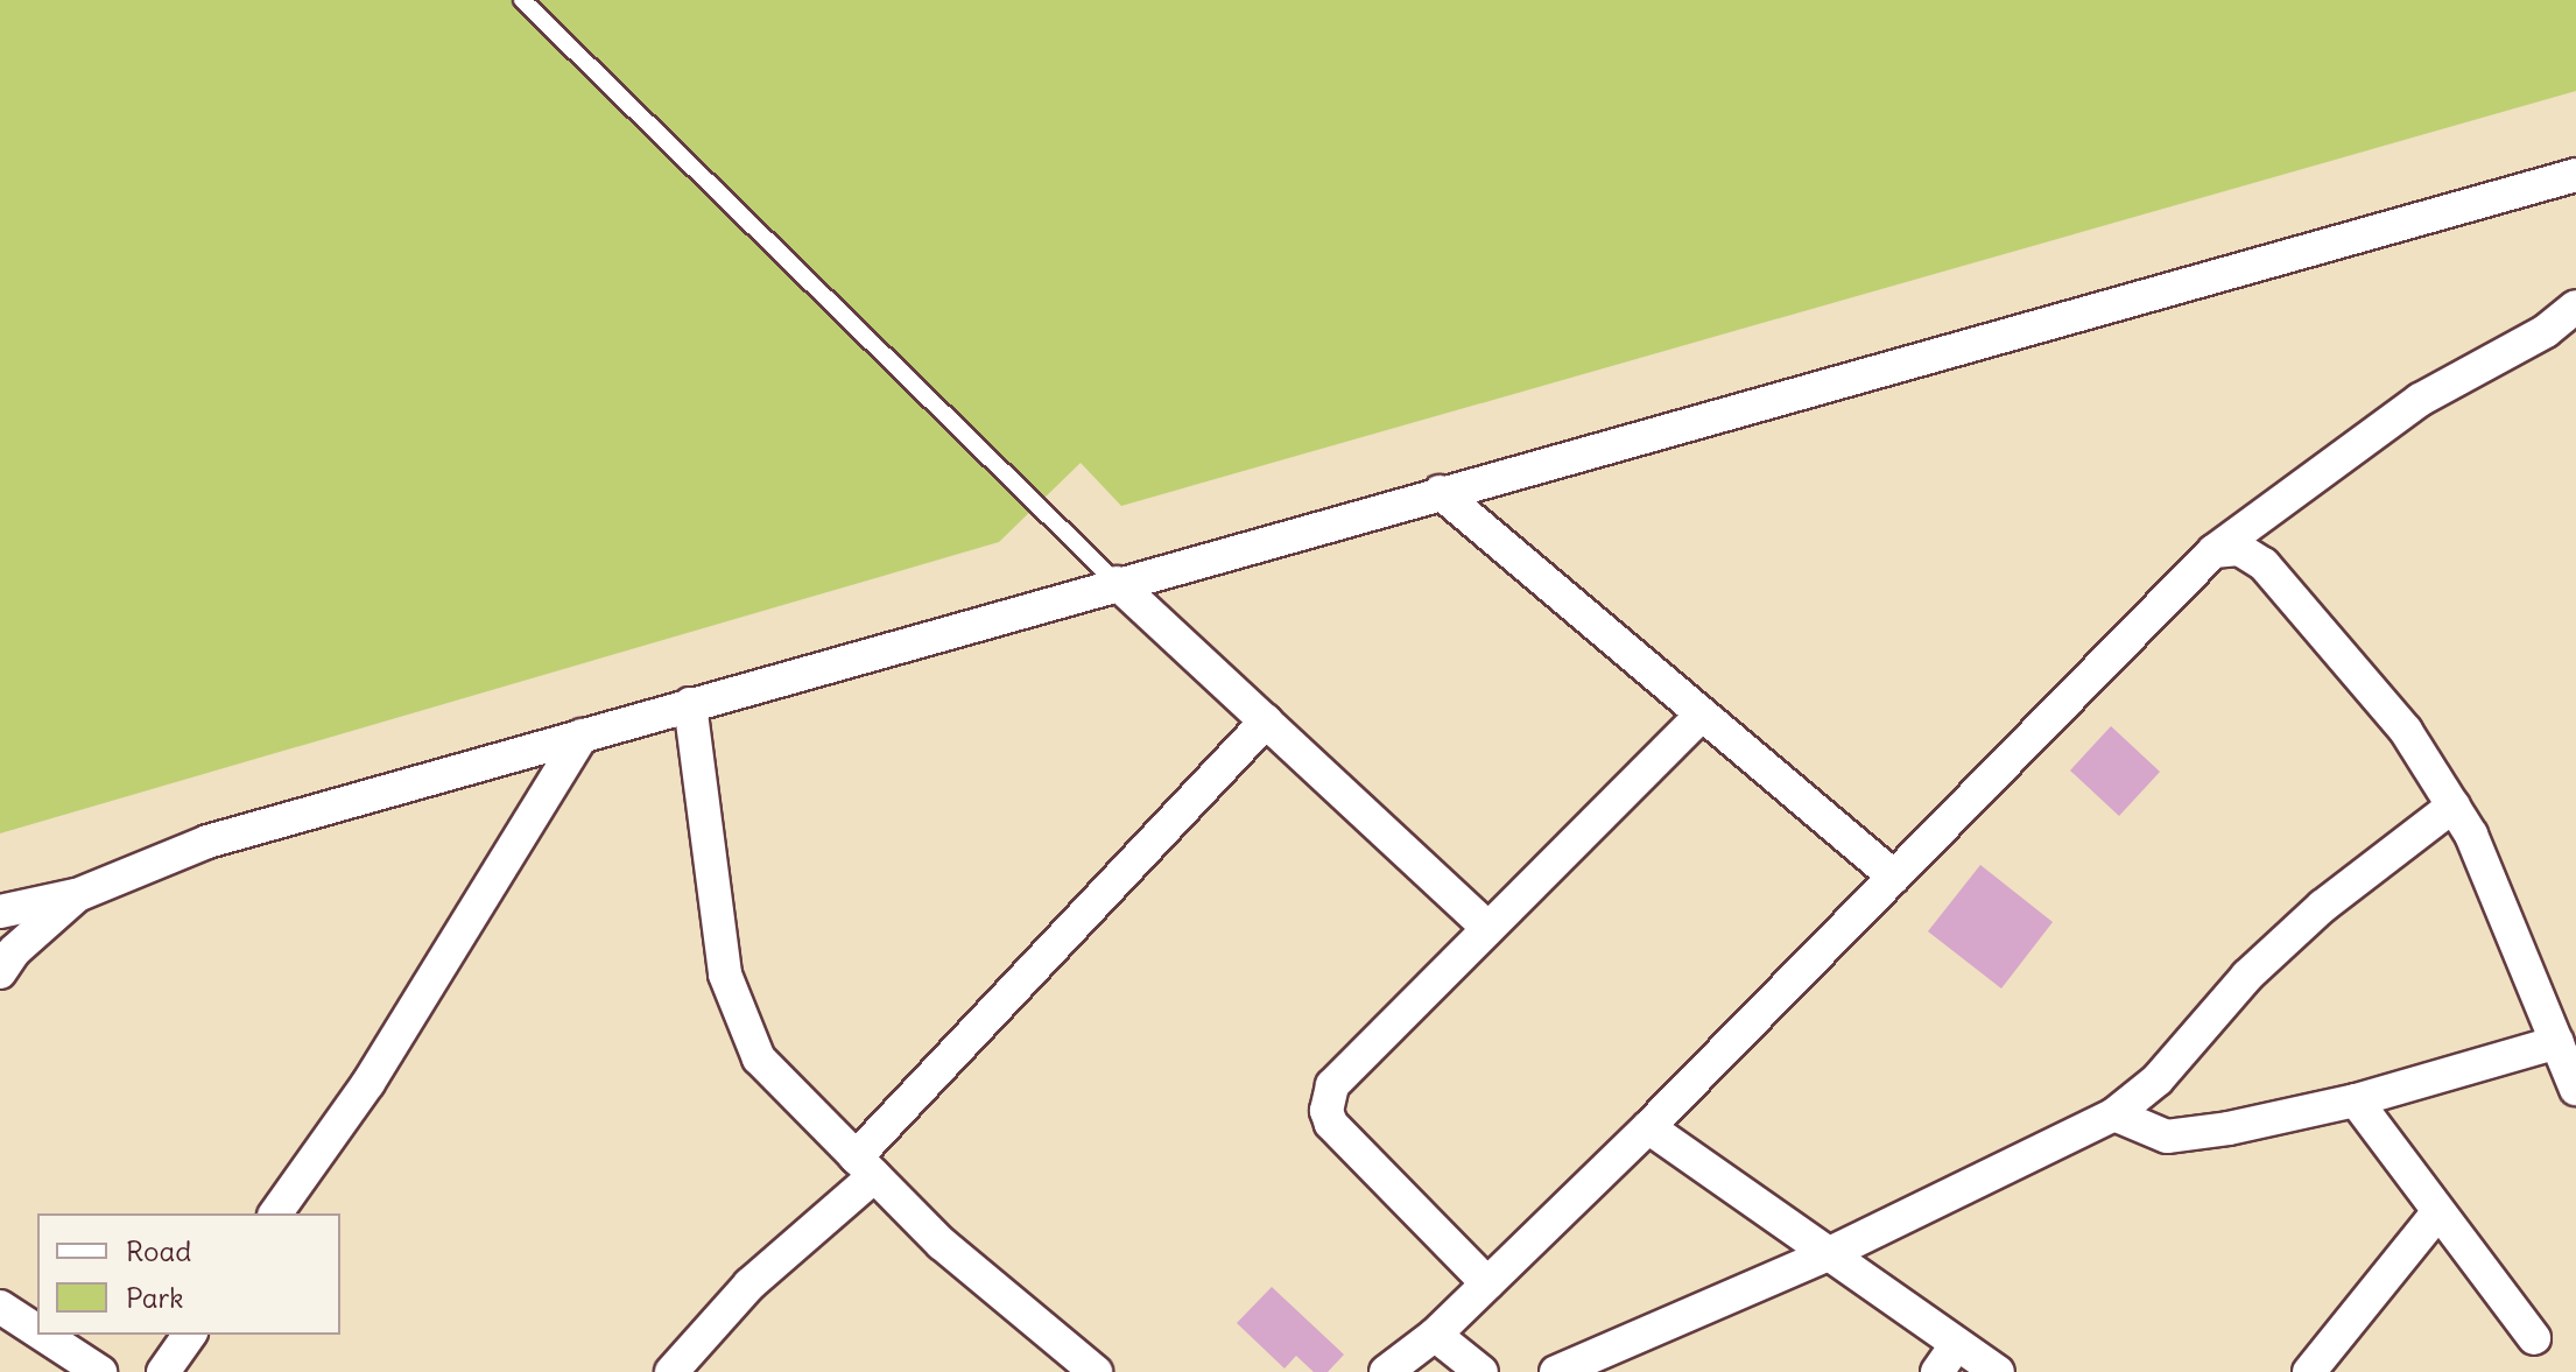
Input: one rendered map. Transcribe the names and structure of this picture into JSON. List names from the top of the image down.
{
  "legend": ["Road", "Park"]
}
